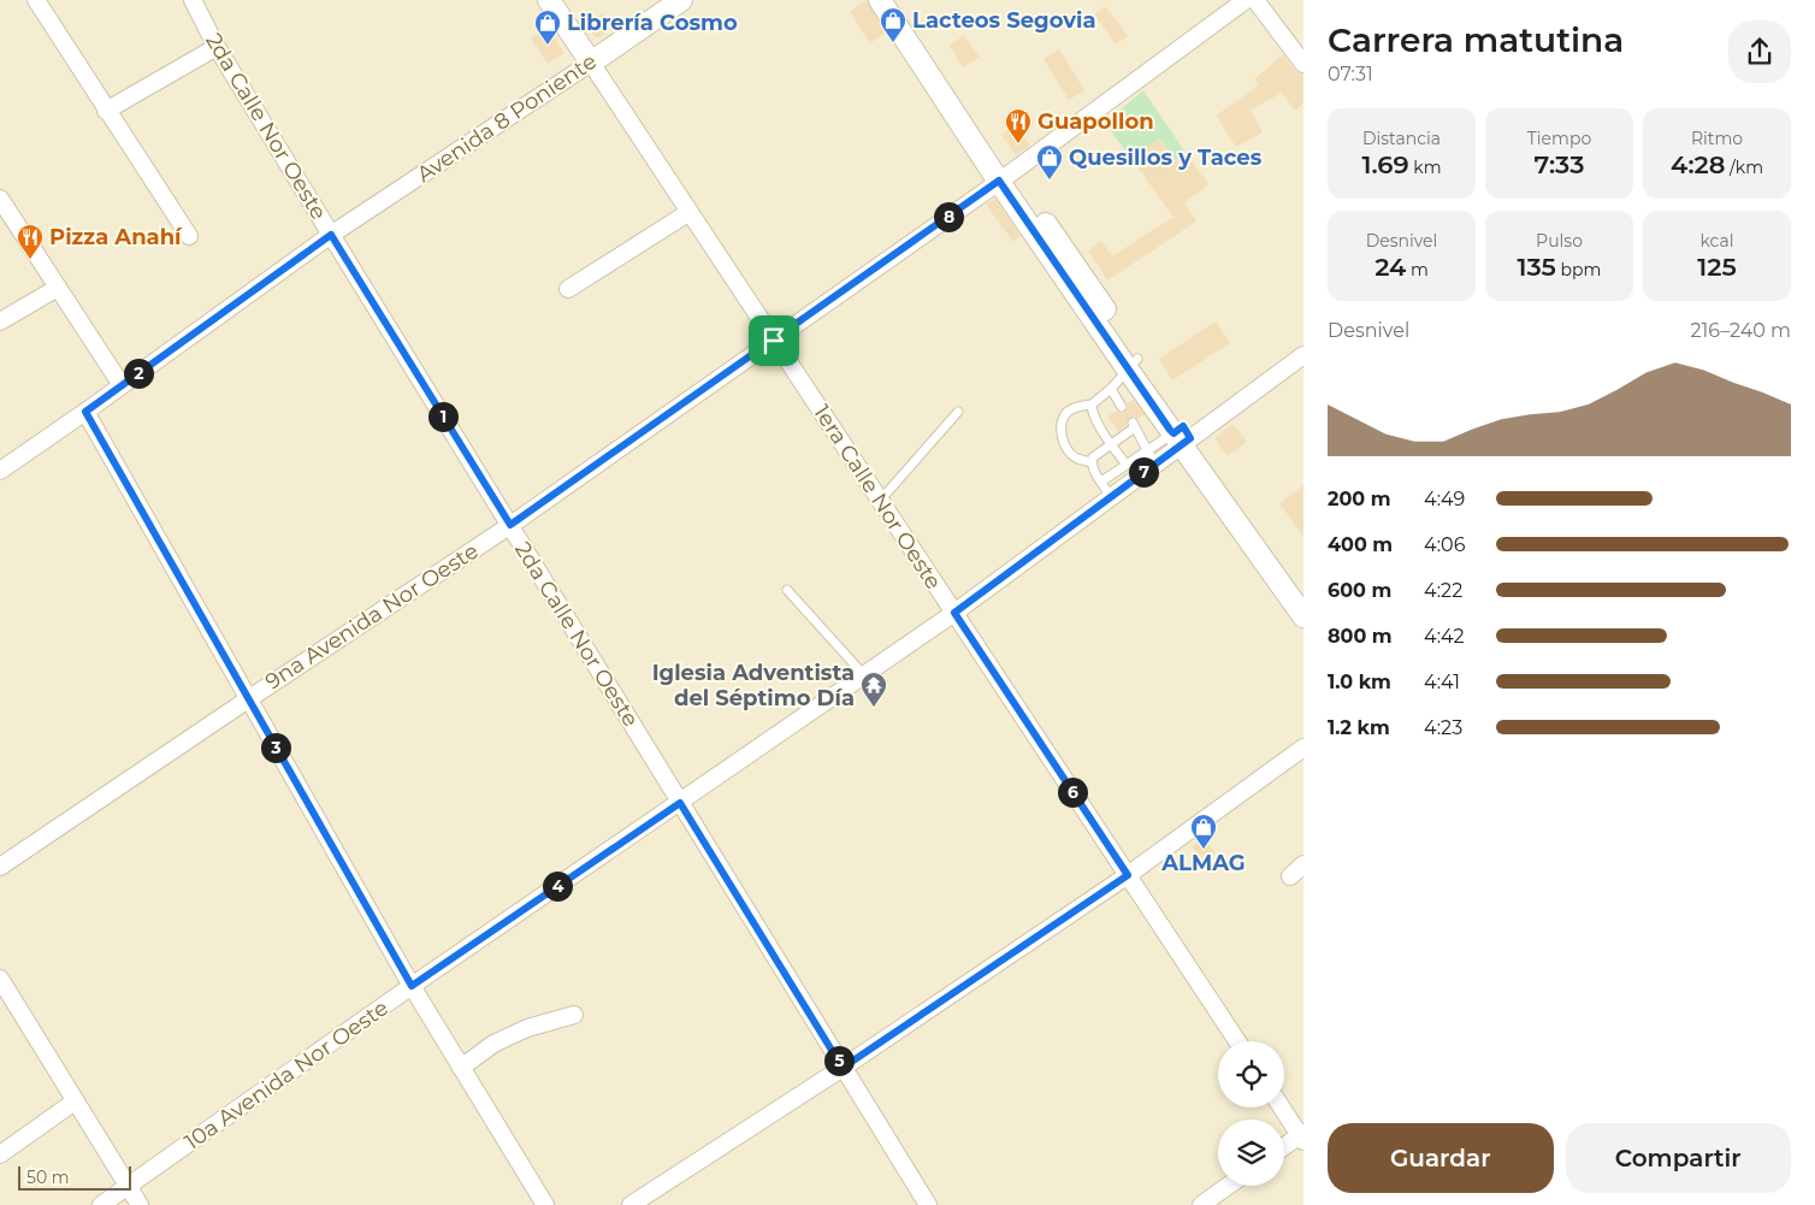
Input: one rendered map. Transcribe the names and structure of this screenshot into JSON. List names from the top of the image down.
{
  "streets": {
    "street": [
      "Avenida 8 Poniente",
      "2da Calle Nor Oeste",
      "1era Calle Nor Oeste",
      "9na Avenida Nor Oeste",
      "10a Avenida Nor Oeste"
    ]
  },
  "crossings": [
    ["Avenida 8 Poniente", "2da Calle Nor Oeste"],
    ["Avenida 8 Poniente", "1era Calle Nor Oeste"],
    ["2da Calle Nor Oeste", "9na Avenida Nor Oeste"],
    ["2da Calle Nor Oeste", "10a Avenida Nor Oeste"],
    ["1era Calle Nor Oeste", "9na Avenida Nor Oeste"],
    ["1era Calle Nor Oeste", "10a Avenida Nor Oeste"]
  ],
  "places": {
    "shop": [
      "Lacteos Segovia",
      "Librería Cosmo",
      "Quesillos y Taces",
      "ALMAG"
    ],
    "restaurant": ["Guapollon", "Pizza Anahí"],
    "temple": ["Iglesia Adventista del Séptimo Día"]
  },
  "scale_bar": "50 m",
  "page": {
    "heading": ["Carrera matutina", "07:31"],
    "stats": [
      ["Distancia", "1.69 km"],
      ["Tiempo", "7:33"],
      ["Ritmo", "4:28 /km"],
      ["Desnivel", "24 m"],
      ["Pulso", "135 bpm"],
      ["kcal", "125"]
    ],
    "pins": [
      "8",
      "2",
      "1",
      "7",
      "3",
      "6",
      "4",
      "5"
    ],
    "chart": ["Desnivel", "216–240 m"],
    "list": [
      {
        "name": "200 m",
        "note": "4:49"
      },
      {
        "name": "400 m",
        "note": "4:06"
      },
      {
        "name": "600 m",
        "note": "4:22"
      },
      {
        "name": "800 m",
        "note": "4:42"
      },
      {
        "name": "1.0 km",
        "note": "4:41"
      },
      {
        "name": "1.2 km",
        "note": "4:23"
      }
    ],
    "buttons": ["Guardar", "Compartir"],
    "scale": "50 m"
  }
}
